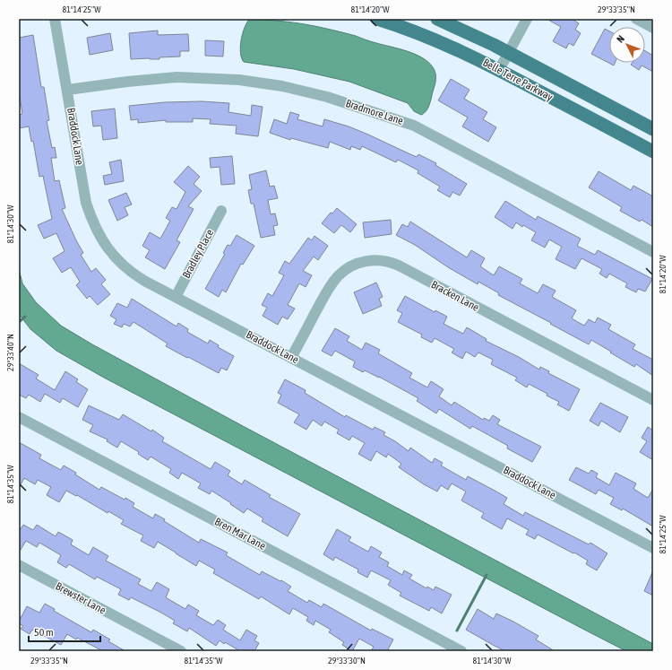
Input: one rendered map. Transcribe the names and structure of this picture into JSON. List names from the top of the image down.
{
  "streets": {
    "main road": ["Belle Terre Parkway"],
    "street": [
      "Bradmore Lane",
      "Braddock Lane",
      "Bradley Place",
      "Bracken Lane",
      "Bren Mar Lane",
      "Brewster Lane"
    ]
  },
  "crossings": [
    ["Bradmore Lane", "Braddock Lane"],
    ["Braddock Lane", "Bradley Place"],
    ["Braddock Lane", "Bracken Lane"]
  ],
  "scale_bar": "50 m",
  "north": "top left",
  "coordinates": [
    "81°14'25\"W",
    "81°14'20\"W",
    "29°33'35\"N",
    "81°14'30\"W",
    "29°33'40\"N",
    "81°14'35\"W",
    "29°33'30\"N"
  ]
}
